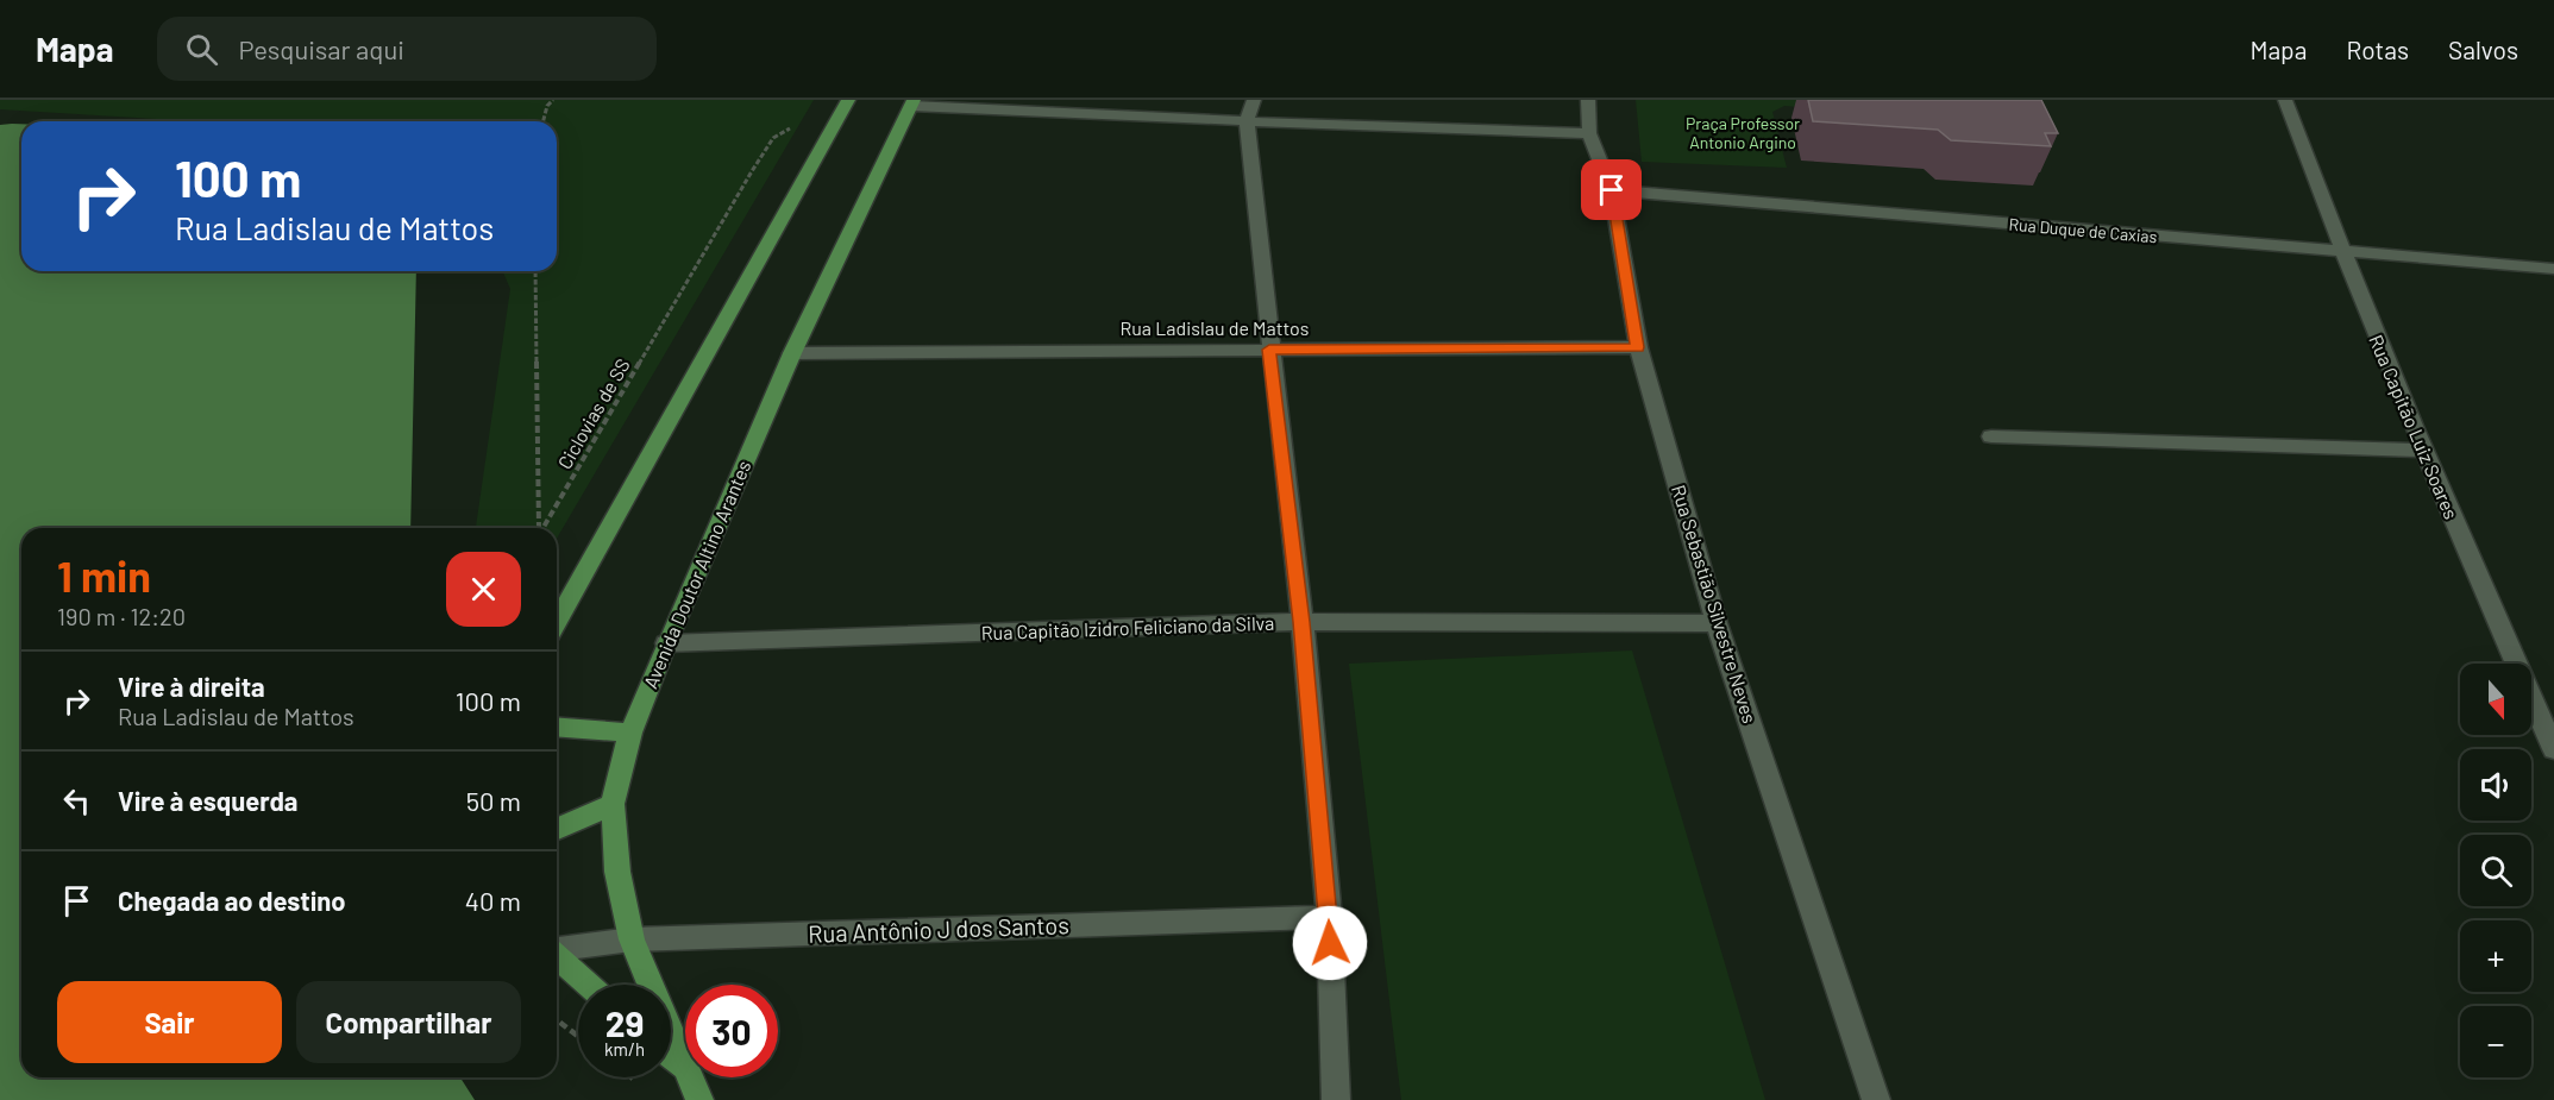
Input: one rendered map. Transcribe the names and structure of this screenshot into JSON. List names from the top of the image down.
{
  "streets": {
    "main road": ["Avenida Doutor Altino Arantes"],
    "street": [
      "Rua Duque de Caxias",
      "Rua Ladislau de Mattos",
      "Rua Capitão Luiz Soares",
      "Rua Sebastião Silvestre Neves",
      "Rua Capitão Izidro Feliciano da Silva",
      "Rua Antônio J dos Santos"
    ],
    "path": ["Ciclovias de SS"]
  },
  "crossings": [
    ["Rua Duque de Caxias", "Rua Capitão Luiz Soares"],
    ["Rua Duque de Caxias", "Rua Sebastião Silvestre Neves"],
    ["Rua Ladislau de Mattos", "Avenida Doutor Altino Arantes"],
    ["Rua Ladislau de Mattos", "Rua Sebastião Silvestre Neves"],
    ["Avenida Doutor Altino Arantes", "Rua Capitão Izidro Feliciano da Silva"],
    ["Avenida Doutor Altino Arantes", "Rua Antônio J dos Santos"],
    ["Rua Sebastião Silvestre Neves", "Rua Capitão Izidro Feliciano da Silva"]
  ],
  "parks": ["Praça Professor Antonio Argino"],
  "north": "bottom",
  "page": {
    "header": "Mapa",
    "search": "Pesquisar aqui",
    "nav": ["Mapa", "Rotas", "Salvos"],
    "turn": ["100 m", "Rua Ladislau de Mattos"],
    "heading": ["1 min", "190 m · 12:20"],
    "list": [
      {
        "name": "Vire à direita",
        "note": "Rua Ladislau de Mattos",
        "value": "100 m"
      },
      {
        "name": "Vire à esquerda",
        "value": "50 m"
      },
      {
        "name": "Chegada ao destino",
        "value": "40 m"
      }
    ],
    "map_buttons": ["+", "−"],
    "buttons": ["Sair", "Compartilhar"],
    "speed": "29 km/h",
    "limit": "30"
  }
}
